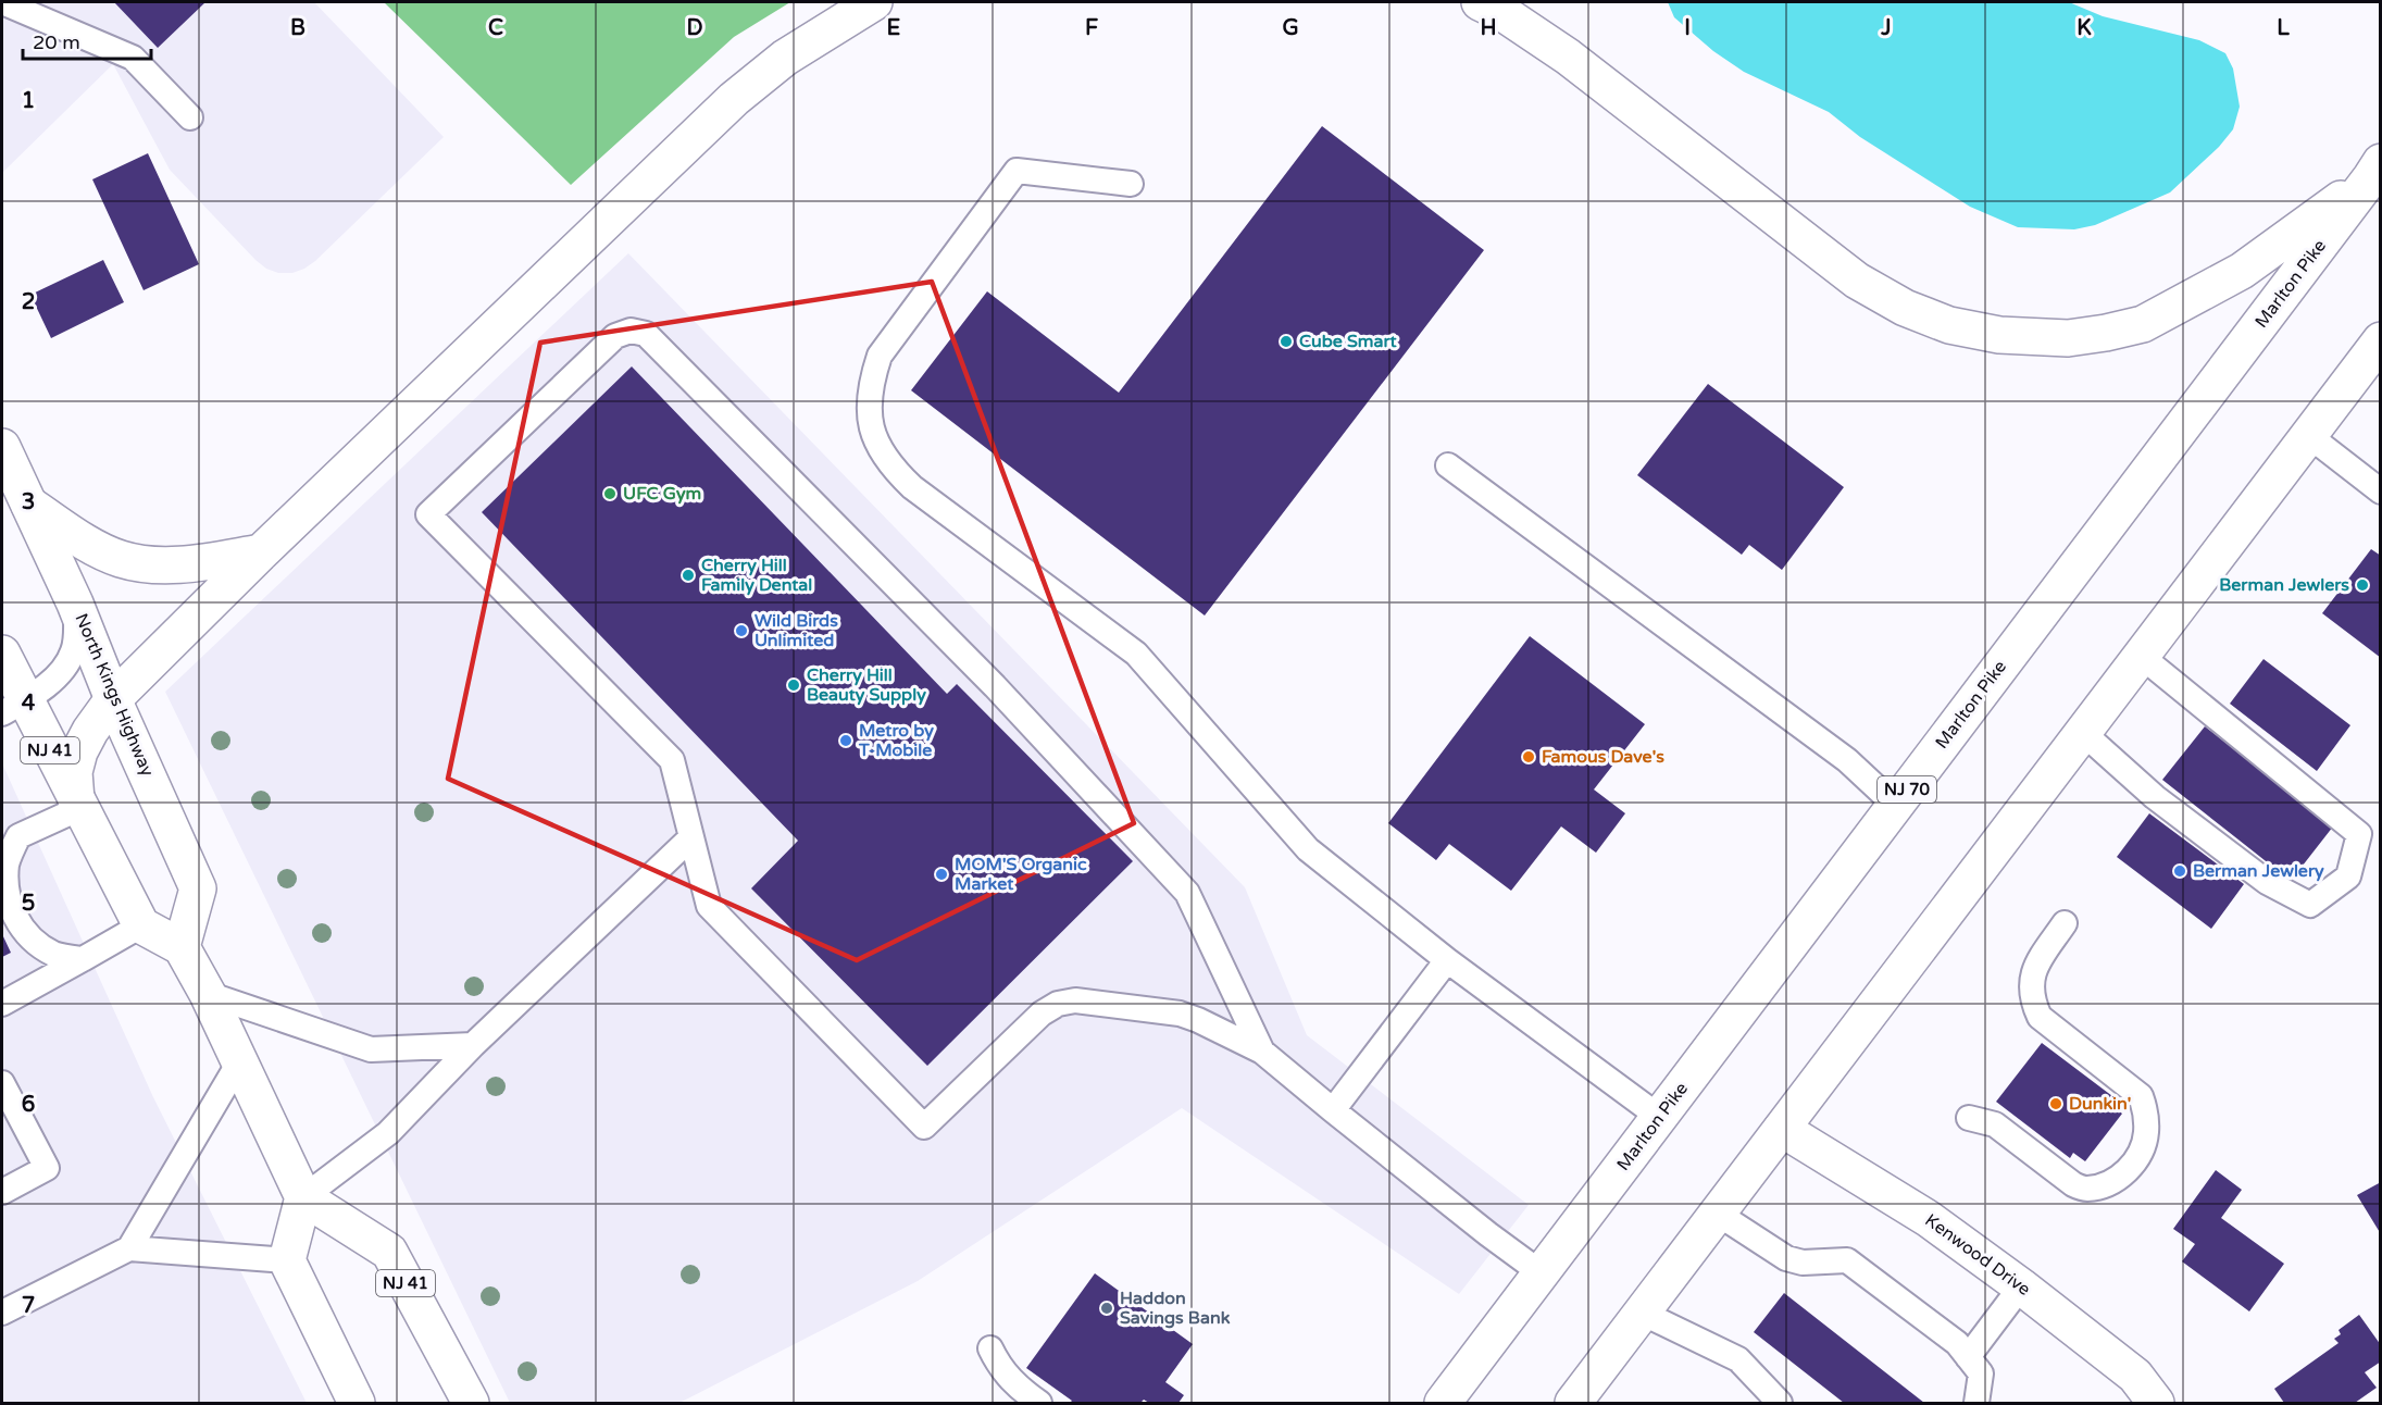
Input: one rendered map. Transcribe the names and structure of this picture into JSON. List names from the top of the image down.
{
  "streets": {
    "main road": [
      "Marlton Pike",
      "North Kings Highway",
      "NJ 41",
      "NJ 70",
      "Kenwood Drive"
    ]
  },
  "places": [
    "Cube Smart",
    "UFC Gym",
    "Cherry Hill Family Dental",
    "Berman Jewlers",
    "Wild Birds Unlimited",
    "Cherry Hill Beauty Supply",
    "Metro by T-Mobile",
    "Famous Dave's",
    "Berman Jewlery",
    "MOM'S Organic Market",
    "Dunkin'",
    "Haddon Savings Bank"
  ],
  "scale_bar": "20 m",
  "grid": {
    "columns": [
      "B",
      "C",
      "D",
      "E",
      "F",
      "G",
      "H",
      "I",
      "J",
      "K",
      "L"
    ],
    "rows": [
      "1",
      "2",
      "3",
      "4",
      "5",
      "6",
      "7"
    ]
  }
}
